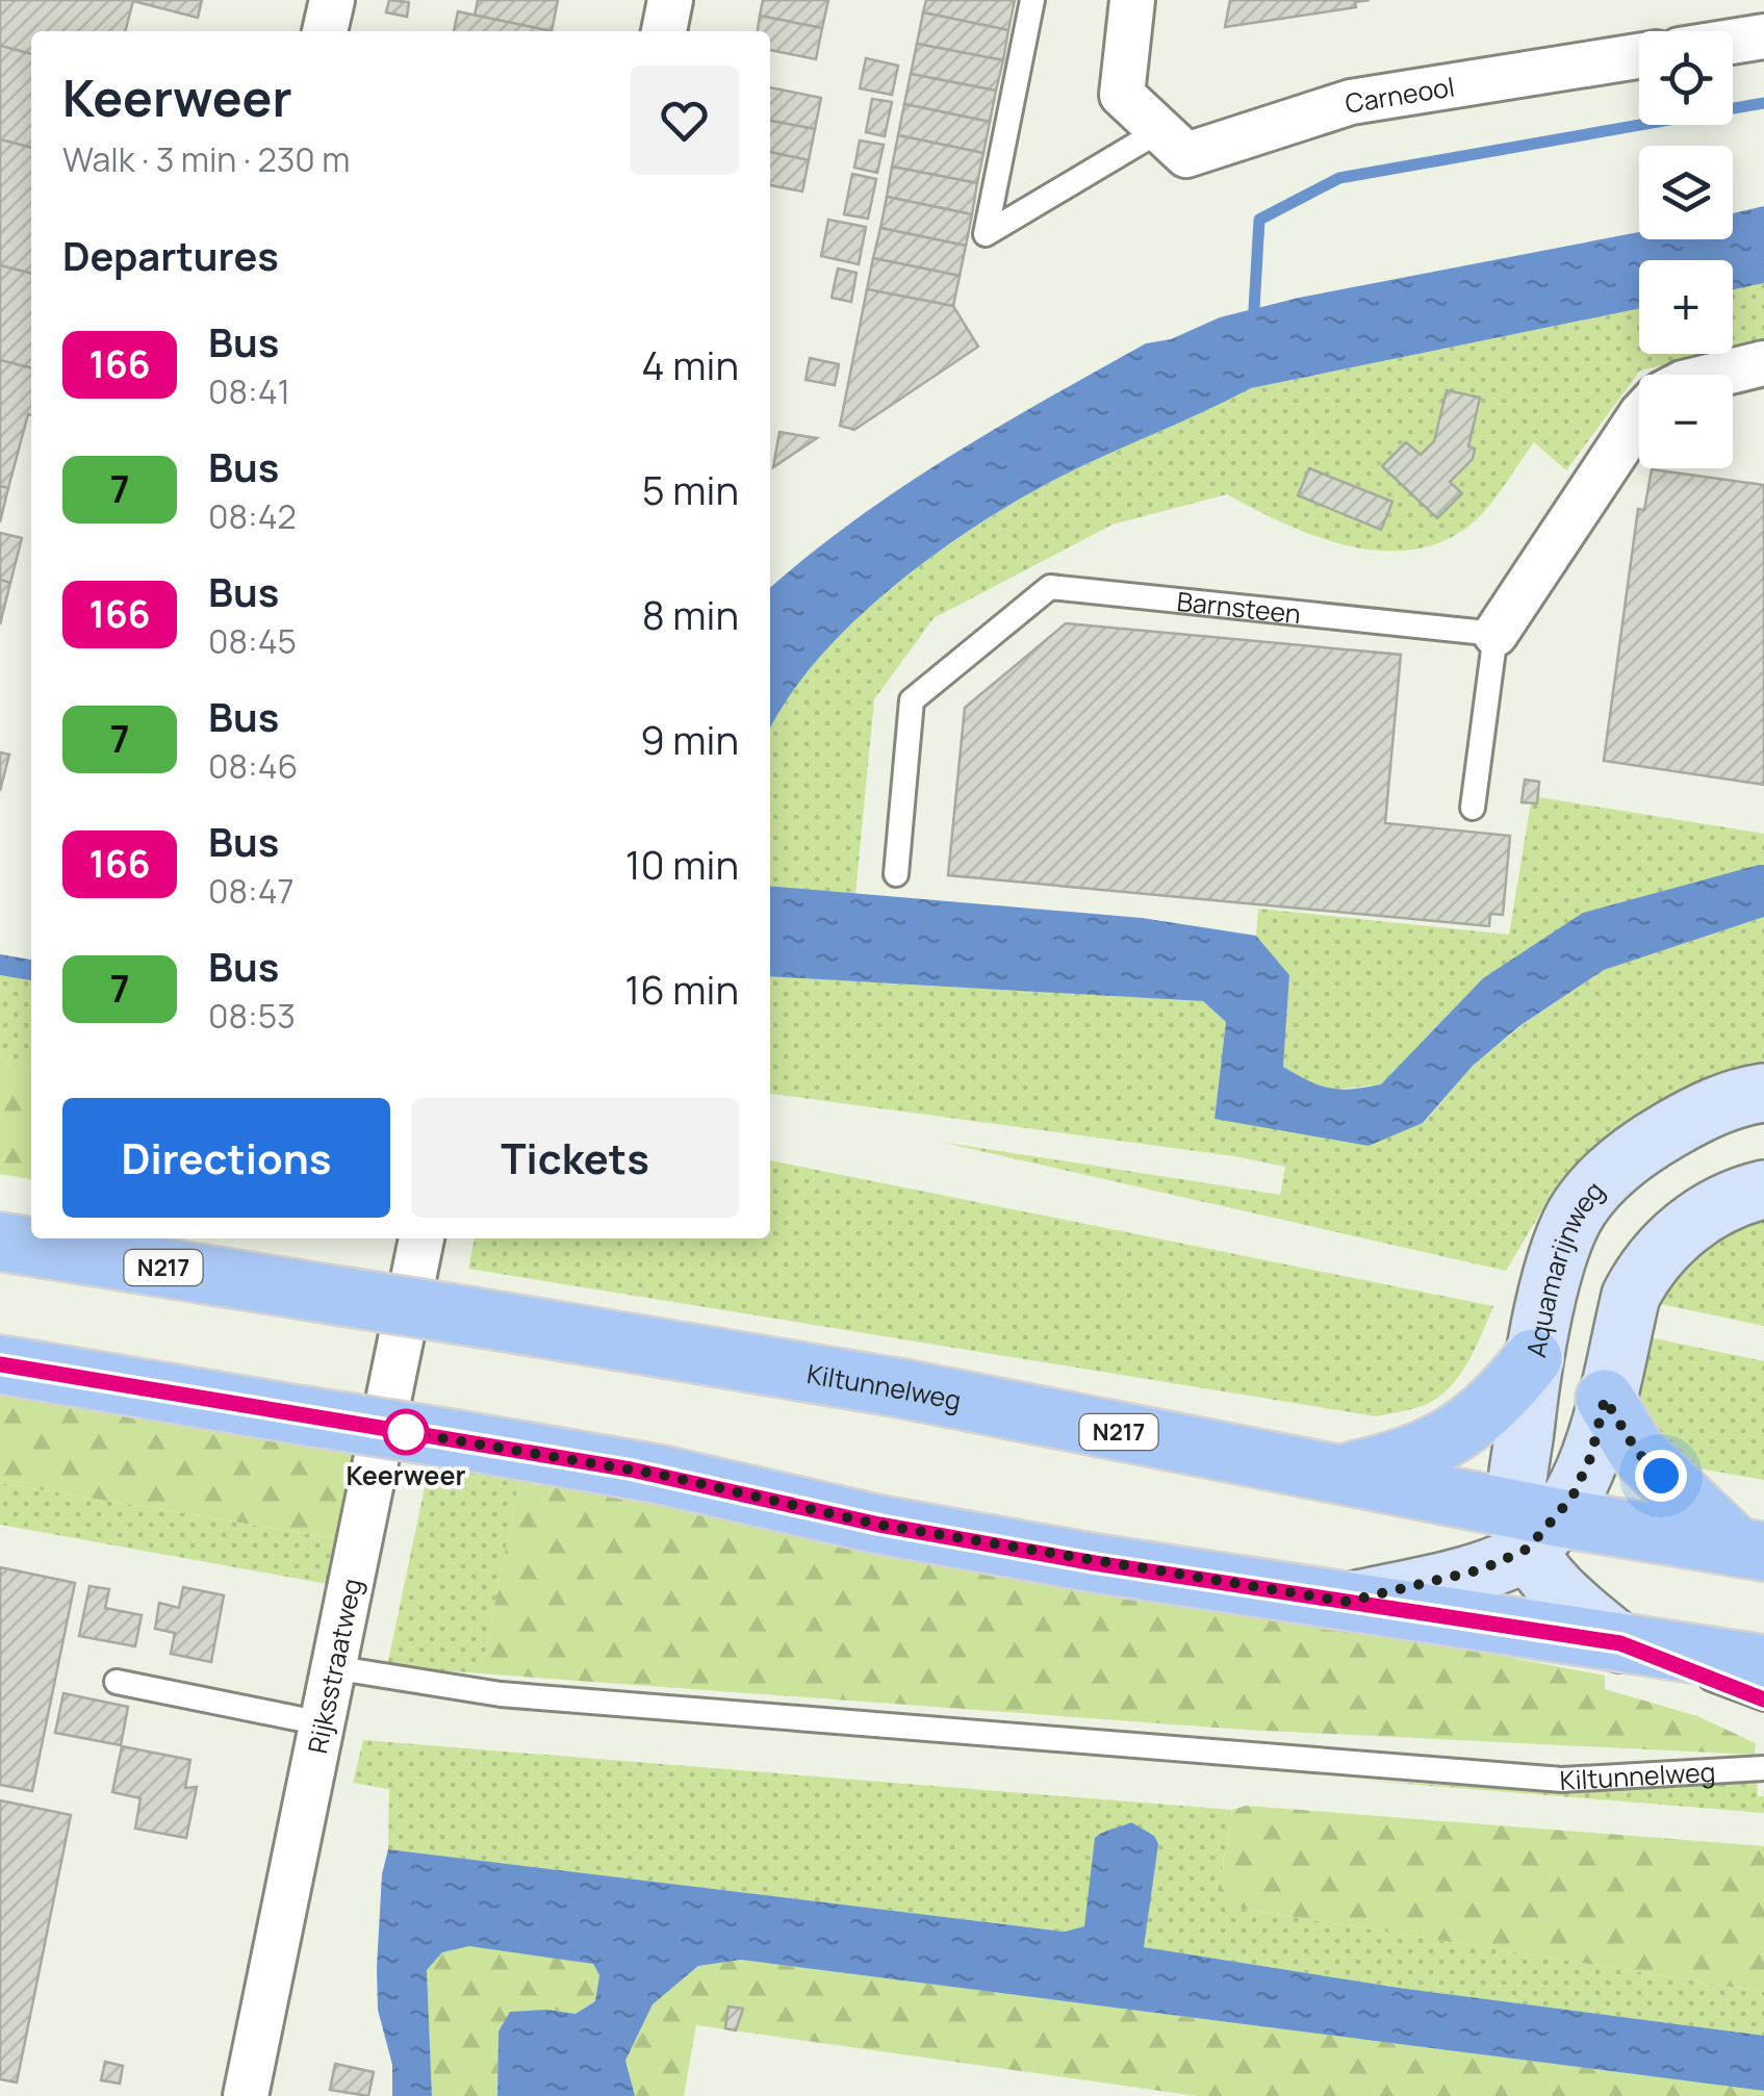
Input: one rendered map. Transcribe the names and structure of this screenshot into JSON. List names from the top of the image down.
{
  "streets": {
    "main road": ["N217", "Kiltunnelweg"],
    "street": ["Carneool", "Aquamarijnweg", "Rijksstraatweg"],
    "lane": ["Barnsteen"]
  },
  "crossings": [
    ["Aquamarijnweg", "Kiltunnelweg"],
    ["Kiltunnelweg", "Rijksstraatweg"]
  ],
  "places": ["Keerweer"],
  "lines": ["bus line 166"],
  "page": {
    "map_buttons": ["+", "−"],
    "heading": [
      ["Keerweer", "Walk · 3 min · 230 m"],
      "Departures"
    ],
    "list": [
      {
        "mark": "166",
        "name": "Bus",
        "note": "08:41",
        "value": "4 min"
      },
      {
        "mark": "7",
        "name": "Bus",
        "note": "08:42",
        "value": "5 min"
      },
      {
        "mark": "166",
        "name": "Bus",
        "note": "08:45",
        "value": "8 min"
      },
      {
        "mark": "7",
        "name": "Bus",
        "note": "08:46",
        "value": "9 min"
      },
      {
        "mark": "166",
        "name": "Bus",
        "note": "08:47",
        "value": "10 min"
      },
      {
        "mark": "7",
        "name": "Bus",
        "note": "08:53",
        "value": "16 min"
      }
    ],
    "buttons": ["Directions", "Tickets"]
  }
}
